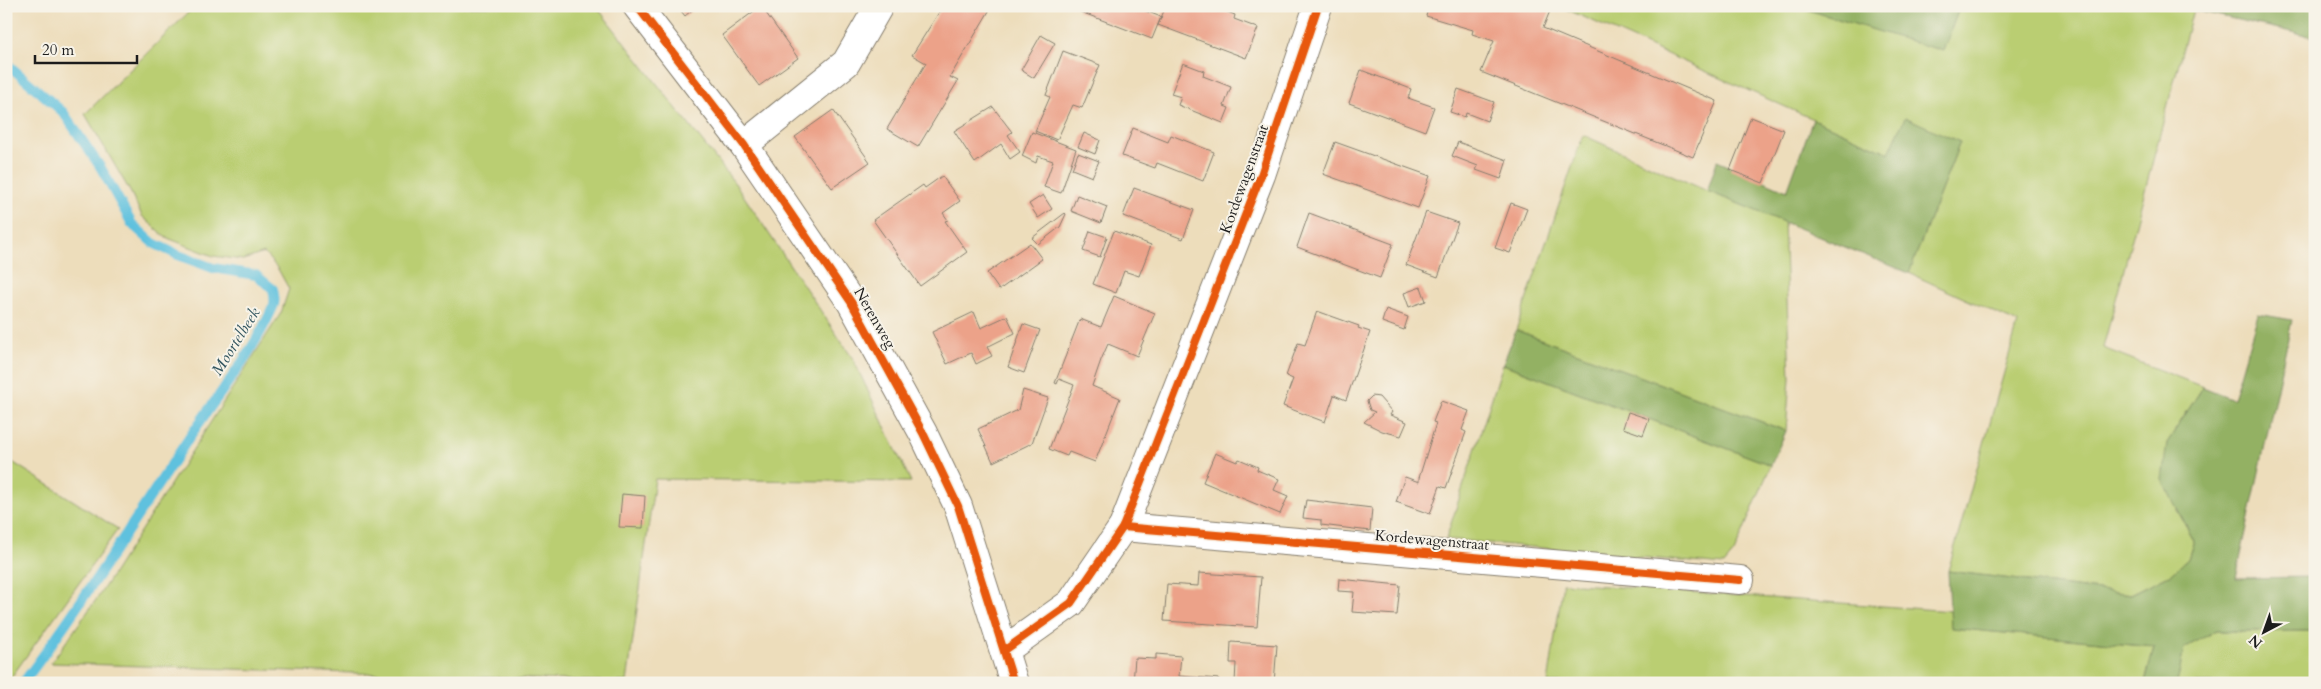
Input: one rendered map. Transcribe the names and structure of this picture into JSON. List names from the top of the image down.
{
  "streets": {
    "street": ["Kordewagenstraat", "Nerenweg"]
  },
  "crossings": [
    ["Kordewagenstraat", "Nerenweg"]
  ],
  "water": ["Moortelbeek"],
  "scale_bar": "20 m",
  "north": "bottom left"
}
